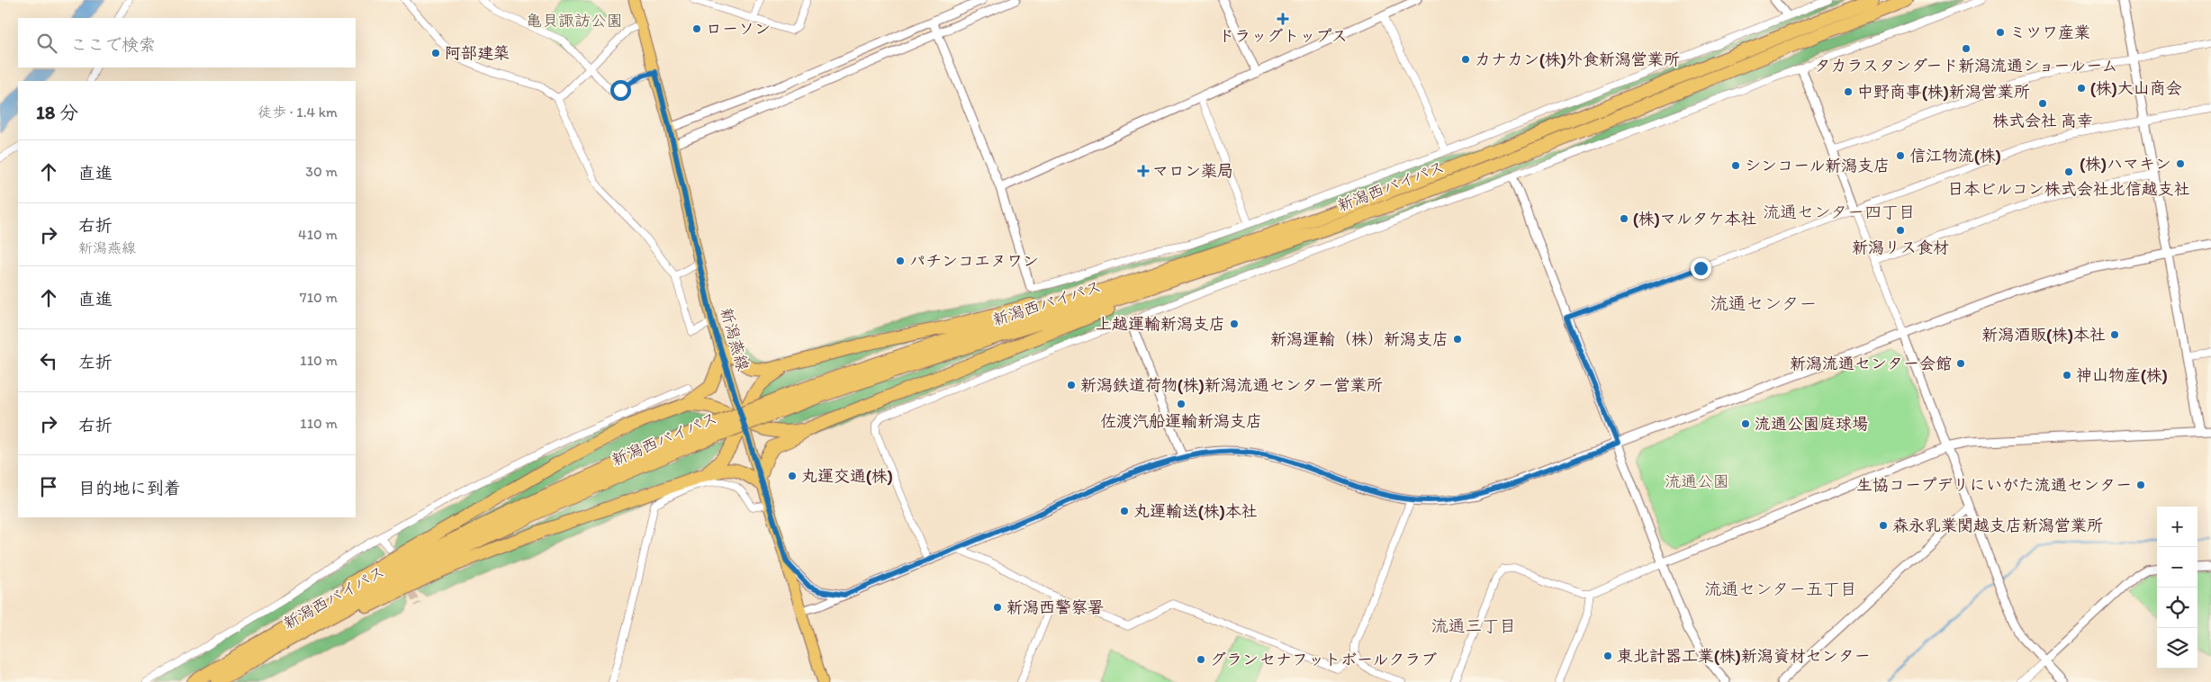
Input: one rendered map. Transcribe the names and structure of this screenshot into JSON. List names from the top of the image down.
{
  "streets": {
    "highway": ["新潟西バイパス"],
    "main road": ["新潟燕線"]
  },
  "districts": [
    "流通センター四丁目",
    "流通センター",
    "流通センター五丁目",
    "流通三丁目"
  ],
  "parks": ["亀貝諏訪公園", "流通公園"],
  "places": {
    "health": ["ドラッグトップス", "マロン薬局"],
    "other": [
      "ローソン",
      "ミツワ産業",
      "タカラスタンダード新潟流通ショールーム",
      "阿部建築",
      "カナカン(株)外食新潟営業所",
      "(株)大山商会",
      "中野商事(株)新潟営業所",
      "株式会社 高幸",
      "信江物流(株)",
      "(株)ハマキン",
      "シンコール新潟支店",
      "日本ビルコン株式会社北信越支社",
      "(株)マルタケ本社",
      "新潟リス食材",
      "パチンコエヌワン",
      "上越運輸新潟支店",
      "新潟酒販(株)本社",
      "新潟運輸（株）新潟支店",
      "新潟流通センター会館",
      "神山物産(株)",
      "新潟鉄道荷物(株)新潟流通センター営業所",
      "佐渡汽船運輸新潟支店",
      "流通公園庭球場",
      "丸運交通(株)",
      "生協コープデリにいがた流通センター",
      "丸運輸送(株)本社",
      "森永乳業関越支店新潟営業所",
      "新潟西警察署",
      "東北計器工業(株)新潟資材センター",
      "グランセナフットボールクラブ"
    ]
  },
  "page": {
    "search": "ここで検索",
    "heading": ["18 分", "徒歩 · 1.4 km"],
    "list": [
      ["直進", "30 m"],
      ["右折", "新潟燕線", "410 m"],
      ["直進", "710 m"],
      ["左折", "110 m"],
      ["右折", "110 m"],
      "目的地に到着"
    ],
    "map_buttons": ["+", "−"]
  }
}
